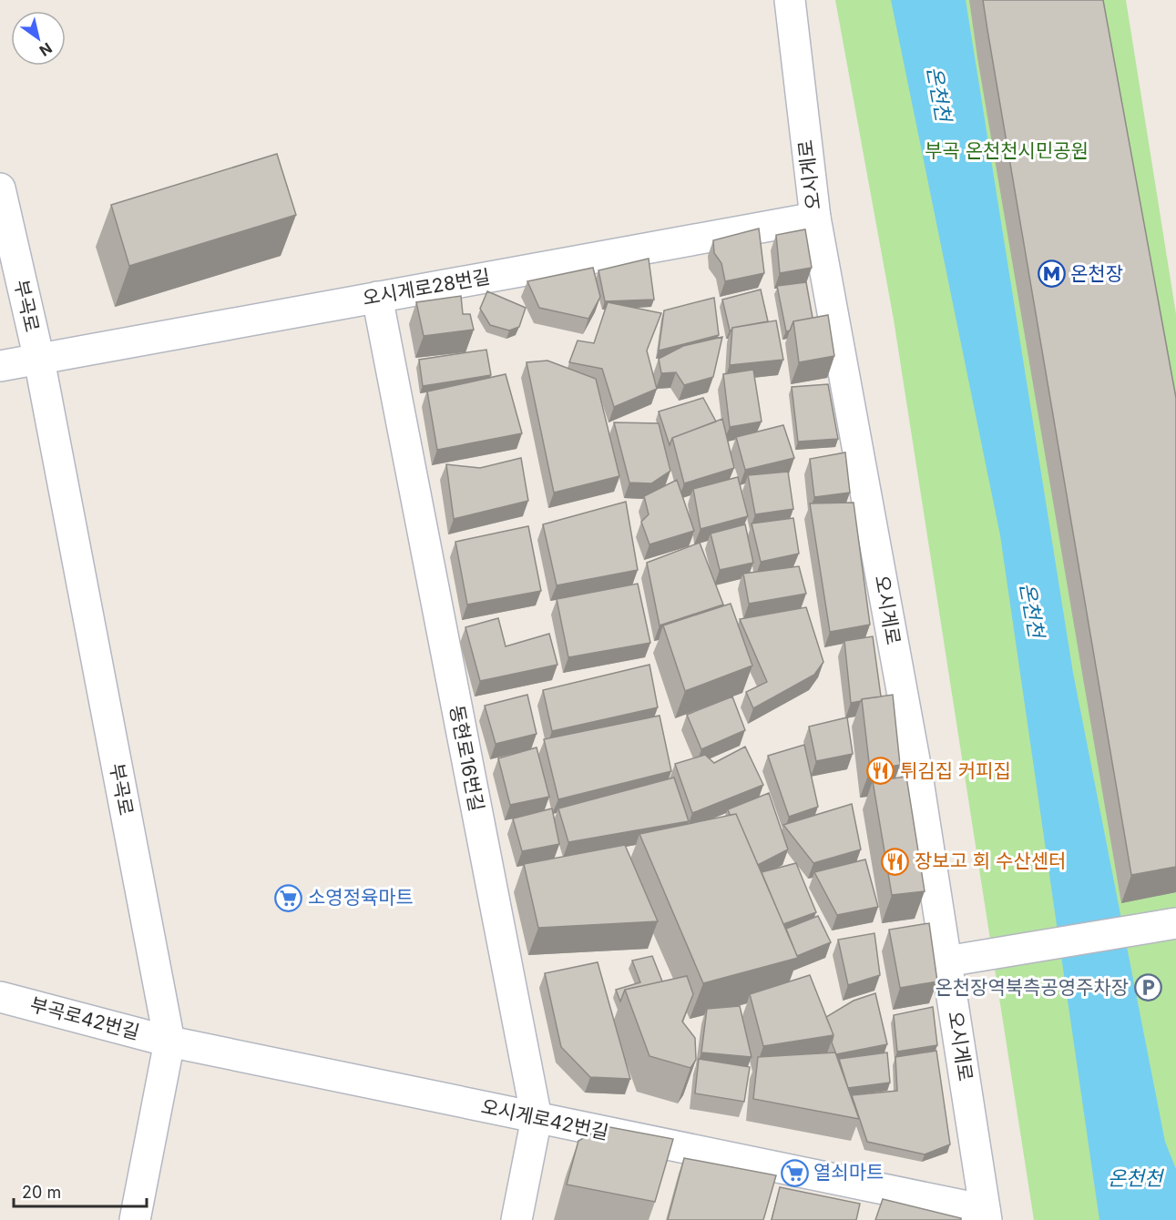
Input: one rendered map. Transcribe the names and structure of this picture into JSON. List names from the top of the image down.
{
  "streets": {
    "street": [
      "오시게로",
      "오시게로28번길",
      "부곡로",
      "동현로16번길",
      "부곡로42번길",
      "오시게로42번길"
    ]
  },
  "crossings": [
    ["오시게로", "오시게로28번길"],
    ["오시게로", "오시게로42번길"],
    ["오시게로28번길", "부곡로"],
    ["오시게로28번길", "동현로16번길"],
    ["부곡로", "부곡로42번길"],
    ["부곡로", "오시게로42번길"],
    ["동현로16번길", "오시게로42번길"],
    ["부곡로42번길", "오시게로42번길"]
  ],
  "water": ["온천천"],
  "parks": ["부곡 온천천시민공원"],
  "places": {
    "metro station": ["온천장"],
    "restaurant": ["튀김집 커피집", "장보고 회 수산센터"],
    "supermarket": ["소영정육마트", "열쇠마트"],
    "parking": ["온천장역북측공영주차장"]
  },
  "scale_bar": "20 m",
  "north": "bottom right"
}
